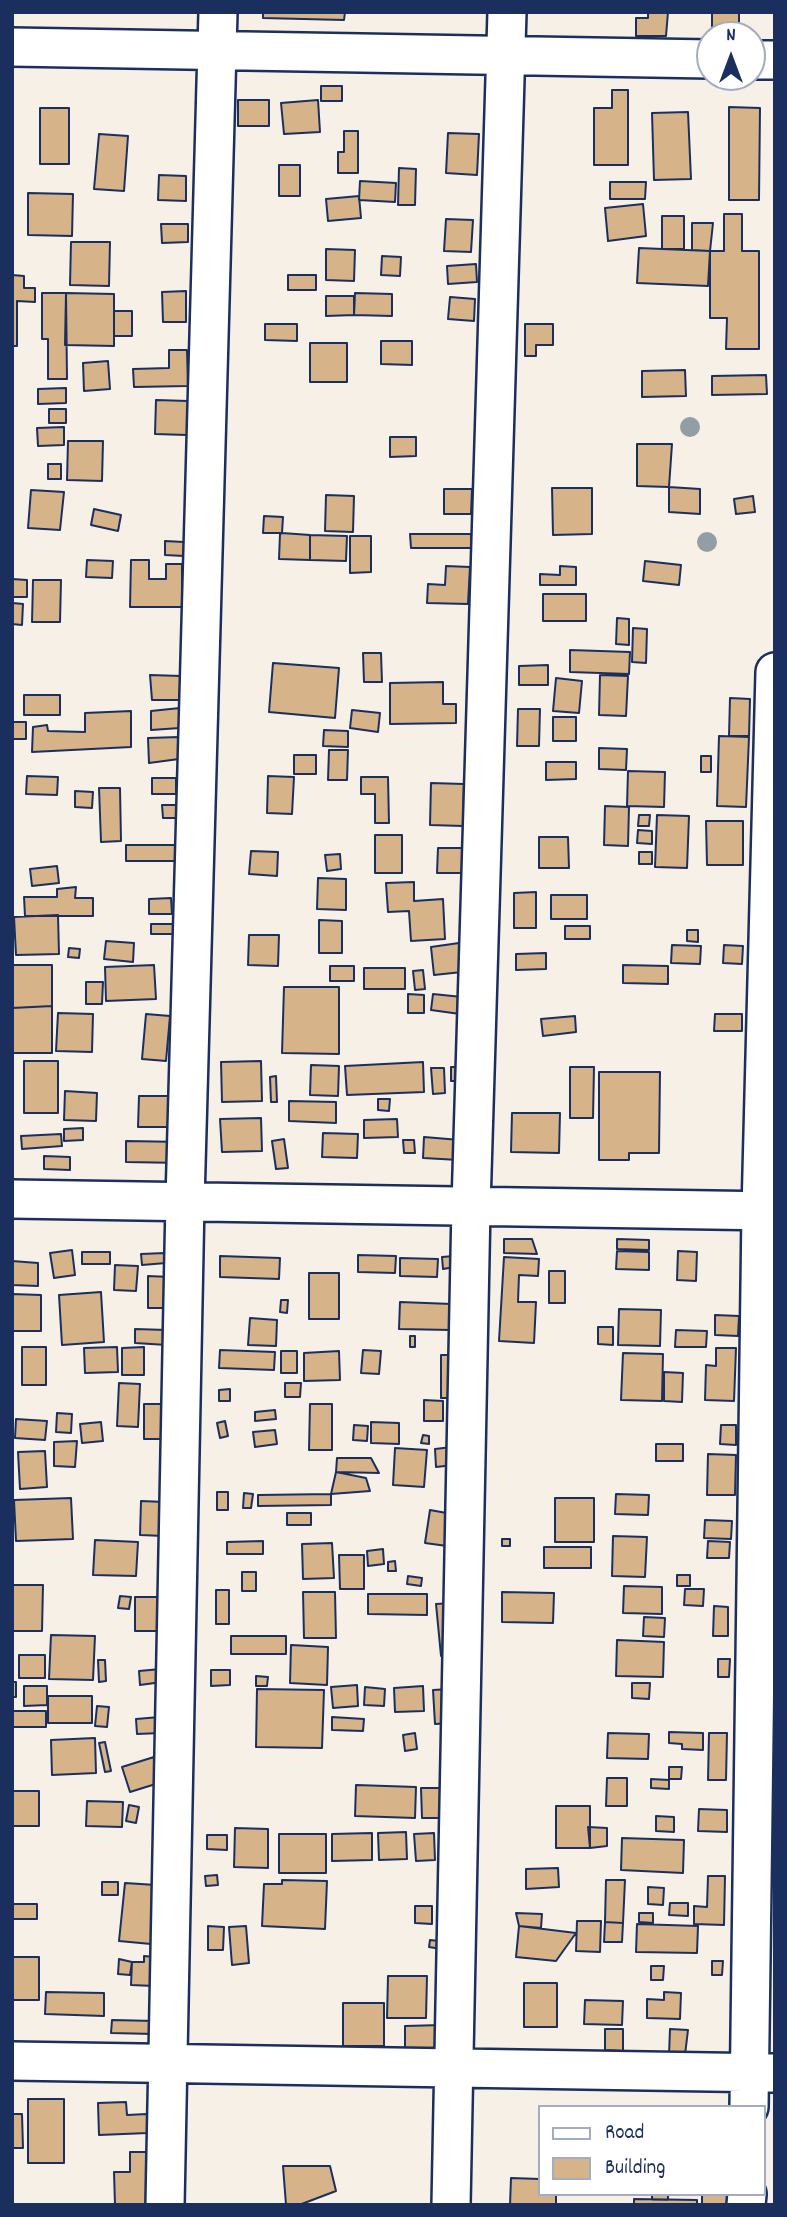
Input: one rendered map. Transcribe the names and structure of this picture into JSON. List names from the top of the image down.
{
  "legend": ["Road", "Building"],
  "north": "top"
}
